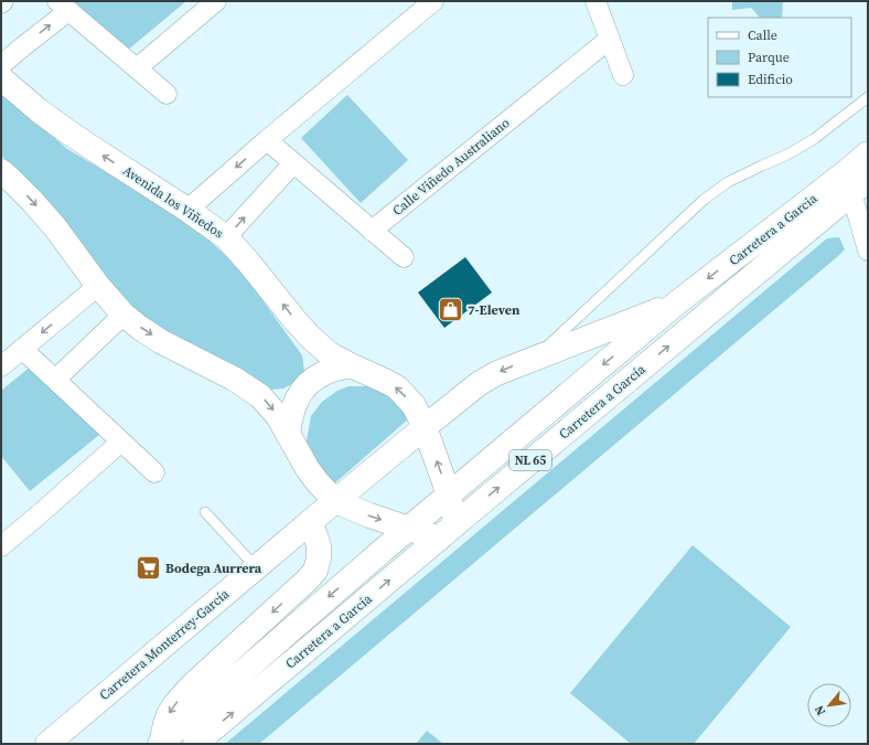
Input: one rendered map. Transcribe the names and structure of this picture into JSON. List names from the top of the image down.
{
  "streets": {
    "main road": [
      "Avenida los Viñedos",
      "Carretera a Garcia",
      "Carretera a García",
      "NL 65",
      "Carretera Monterrey-García"
    ],
    "street": ["Calle Viñedo Australiano"]
  },
  "crossings": [
    ["Avenida los Viñedos", "Carretera a García"],
    ["Avenida los Viñedos", "Carretera Monterrey-García"],
    ["Carretera a Garcia", "Carretera a García"],
    ["Carretera a Garcia", "Carretera Monterrey-García"],
    ["Carretera a García", "Carretera Monterrey-García"]
  ],
  "one_way": ["Carretera a Garcia"],
  "places": {
    "shop": ["7-Eleven"],
    "supermarket": ["Bodega Aurrera"]
  },
  "legend": ["Calle", "Parque", "Edificio"],
  "north": "bottom left"
}
